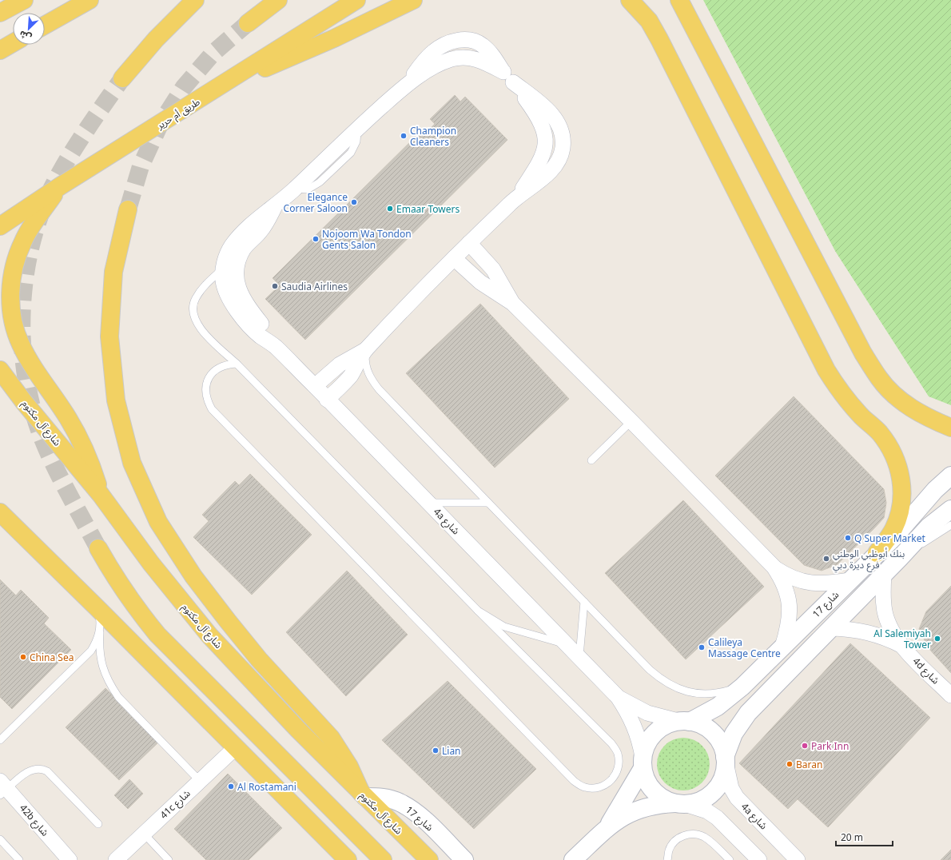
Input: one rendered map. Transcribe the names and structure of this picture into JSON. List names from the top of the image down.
{
  "streets": {
    "main road": ["طريق أم حرير", "شارع آل مكتوم"],
    "street": [
      "4a شارع",
      "شارع 17",
      "4d شارع",
      "41c شارع",
      "42b شارع"
    ]
  },
  "crossings": [
    ["شارع آل مكتوم", "شارع 17"],
    ["4a شارع", "شارع 17"]
  ],
  "places": [
    "Champion Cleaners",
    "Elegance Corner Saloon",
    "Emaar Towers",
    "Nojoom Wa Tondon Gents Salon",
    "Saudia Airlines",
    "Q Super Market",
    "بنك أبوظبي الوطني فرع ديرة دبي",
    "Al Salemiyah Tower",
    "Calileya Massage Centre",
    "China Sea",
    "Park Inn",
    "Lian",
    "Baran",
    "Al Rostamani"
  ],
  "scale_bar": "20 m",
  "north": "bottom left"
}
